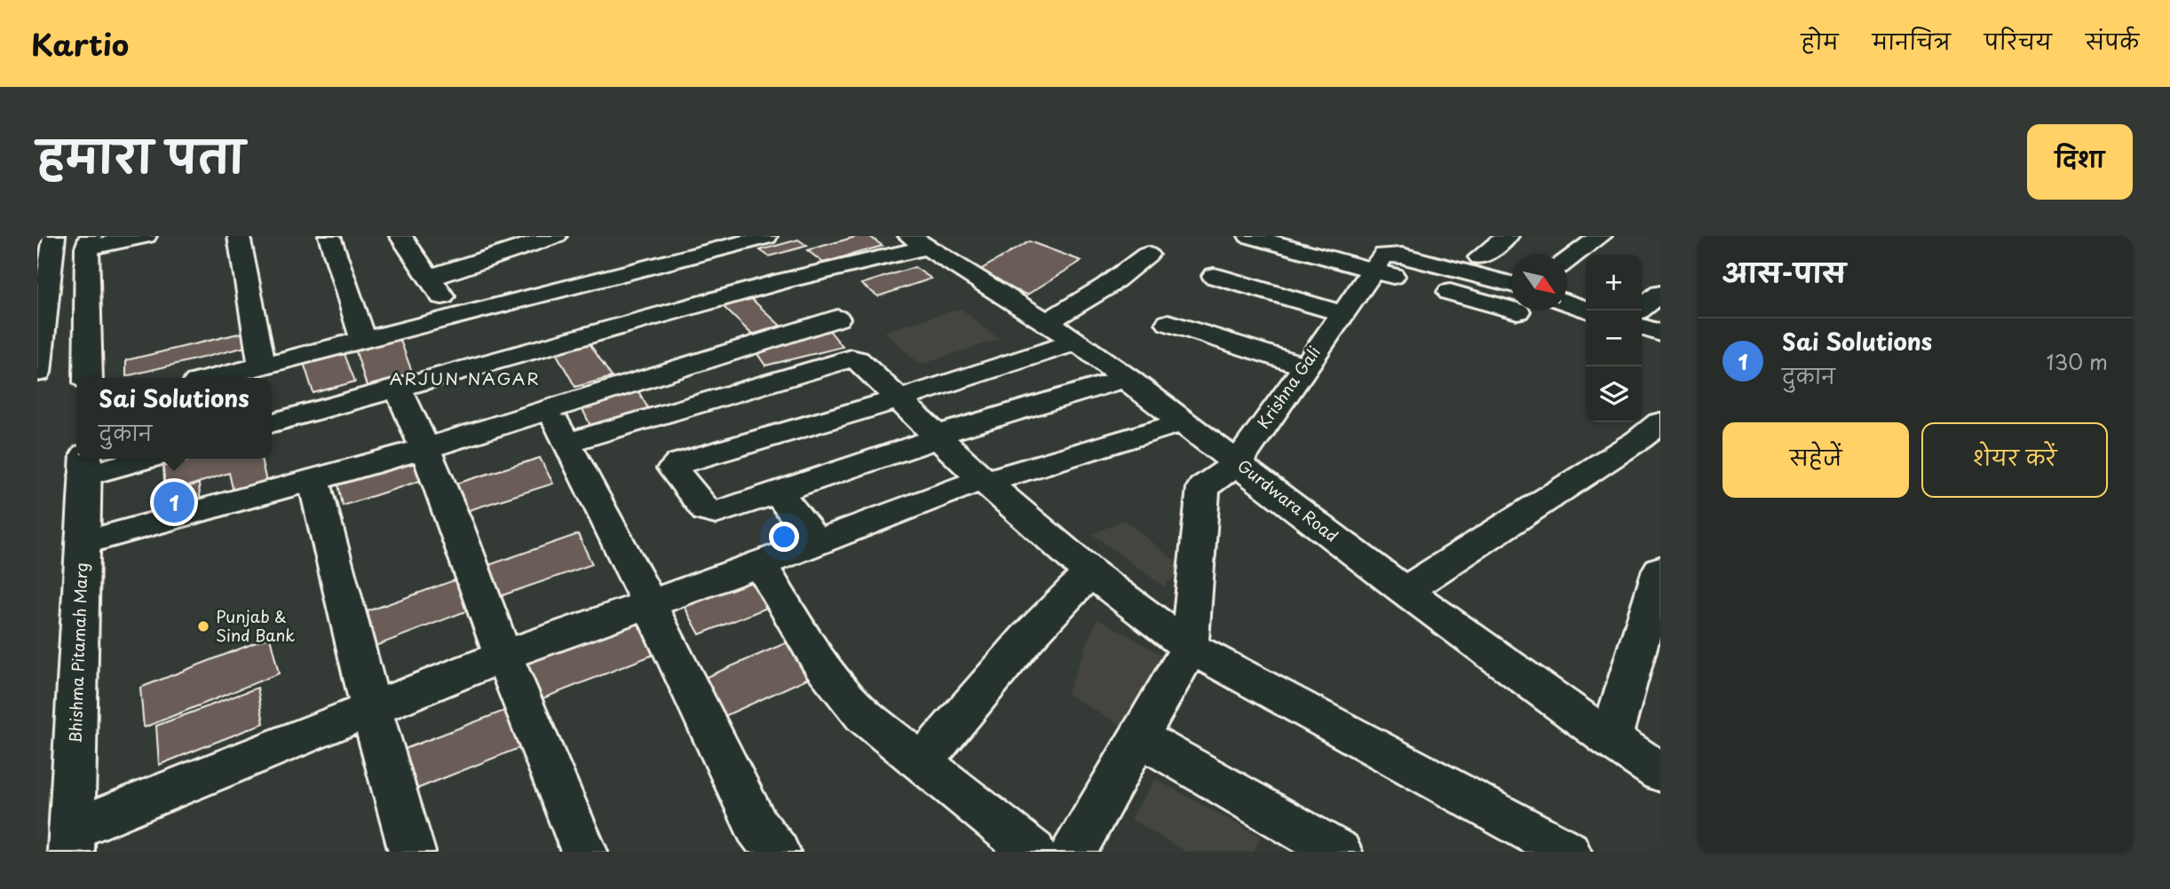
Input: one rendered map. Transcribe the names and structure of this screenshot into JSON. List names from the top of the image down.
{
  "streets": {
    "street": ["Krishna Gali", "Gurdwara Road", "Bhishma Pitamah Marg"]
  },
  "crossings": [
    ["Krishna Gali", "Gurdwara Road"]
  ],
  "districts": ["ARJUN NAGAR"],
  "places": ["Punjab & Sind Bank"],
  "north": "bottom right",
  "page": {
    "header": "Kartio",
    "nav": [
      "होम",
      "मानचित्र",
      "परिचय",
      "संपर्क"
    ],
    "title": "हमारा पता",
    "buttons": [
      "दिशा",
      ["सहेजें", "शेयर करें"]
    ],
    "heading": "आस-पास",
    "map_buttons": ["+", "−"],
    "list": [
      {
        "mark": "1",
        "name": "Sai Solutions",
        "note": "दुकान",
        "value": "130 m"
      }
    ],
    "popup": ["Sai Solutions", "दुकान"],
    "pins": "1"
  }
}
